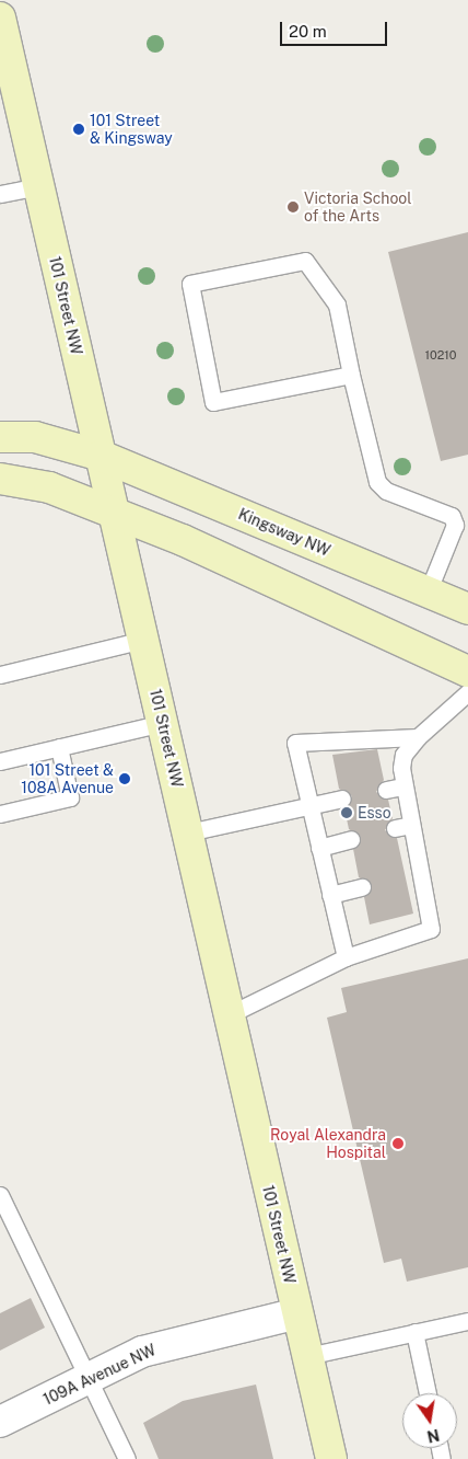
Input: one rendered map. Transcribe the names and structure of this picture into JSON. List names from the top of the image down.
{
  "streets": {
    "main road": ["101 Street NW", "Kingsway NW"],
    "street": ["109A Avenue NW"]
  },
  "crossings": [
    ["101 Street NW", "Kingsway NW"],
    ["101 Street NW", "109A Avenue NW"]
  ],
  "places": [
    "101 Street & Kingsway",
    "Victoria School of the Arts",
    "101 Street & 108A Avenue",
    "Esso",
    "Royal Alexandra Hospital"
  ],
  "house_numbers": ["10210"],
  "scale_bar": "20 m",
  "north": "bottom"
}
